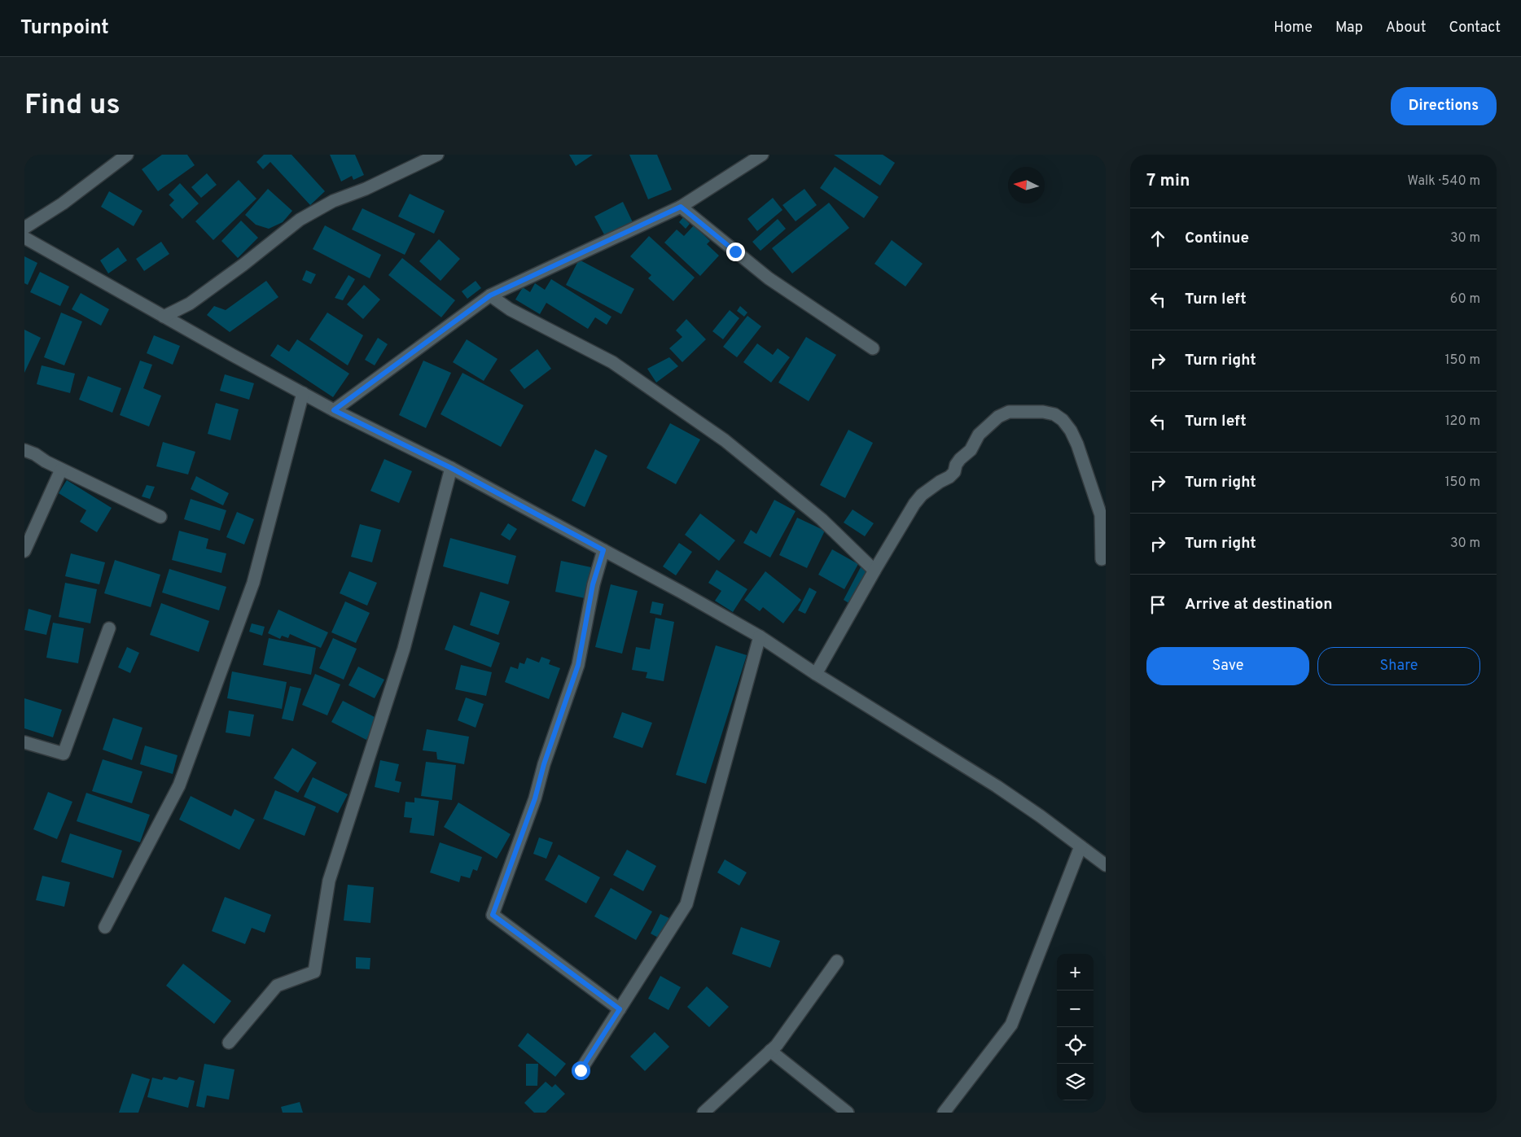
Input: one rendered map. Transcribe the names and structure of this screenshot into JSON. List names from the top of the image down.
{
  "north": "left",
  "page": {
    "header": "Turnpoint",
    "nav": [
      "Home",
      "Map",
      "About",
      "Contact"
    ],
    "buttons": [
      "Directions",
      ["Save", "Share"]
    ],
    "title": "Find us",
    "heading": ["7 min", "Walk · 540 m"],
    "list": [
      ["Continue", "30 m"],
      ["Turn left", "60 m"],
      ["Turn right", "150 m"],
      ["Turn left", "120 m"],
      ["Turn right", "150 m"],
      ["Turn right", "30 m"],
      "Arrive at destination"
    ],
    "map_buttons": ["+", "−"]
  }
}
